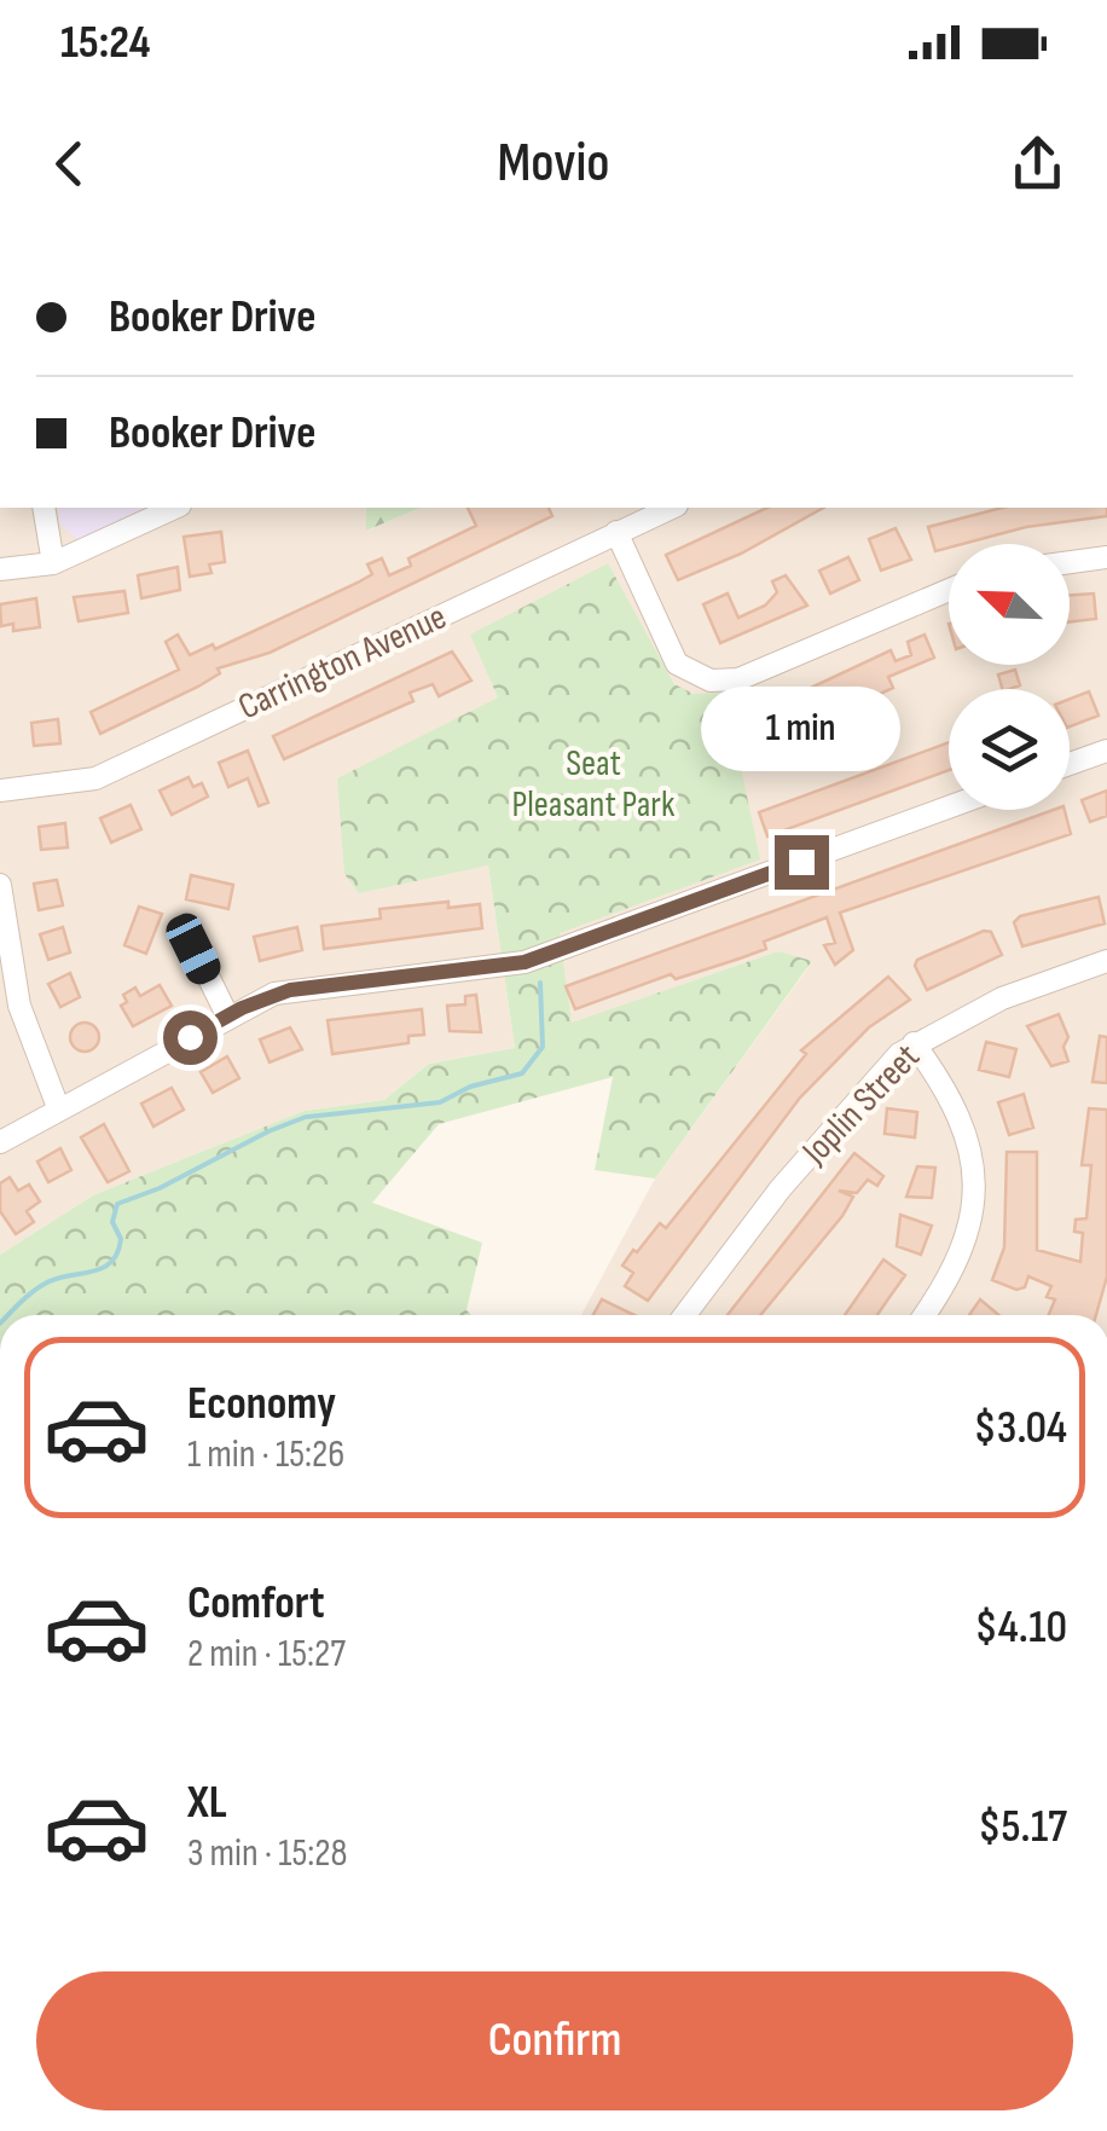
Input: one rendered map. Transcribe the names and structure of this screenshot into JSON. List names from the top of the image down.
{
  "streets": {
    "street": ["Carrington Avenue", "Joplin Street"]
  },
  "parks": ["Seat Pleasant Park"],
  "north": "top left",
  "page": {
    "status": "15:24",
    "header": "Movio",
    "banner": ["Booker Drive", "Booker Drive"],
    "bubble": "1 min",
    "list": [
      {
        "name": "Economy",
        "note": "1 min · 15:26",
        "value": "$3.04"
      },
      {
        "name": "Comfort",
        "note": "2 min · 15:27",
        "value": "$4.10"
      },
      {
        "name": "XL",
        "note": "3 min · 15:28",
        "value": "$5.17"
      }
    ],
    "buttons": "Confirm"
  }
}
